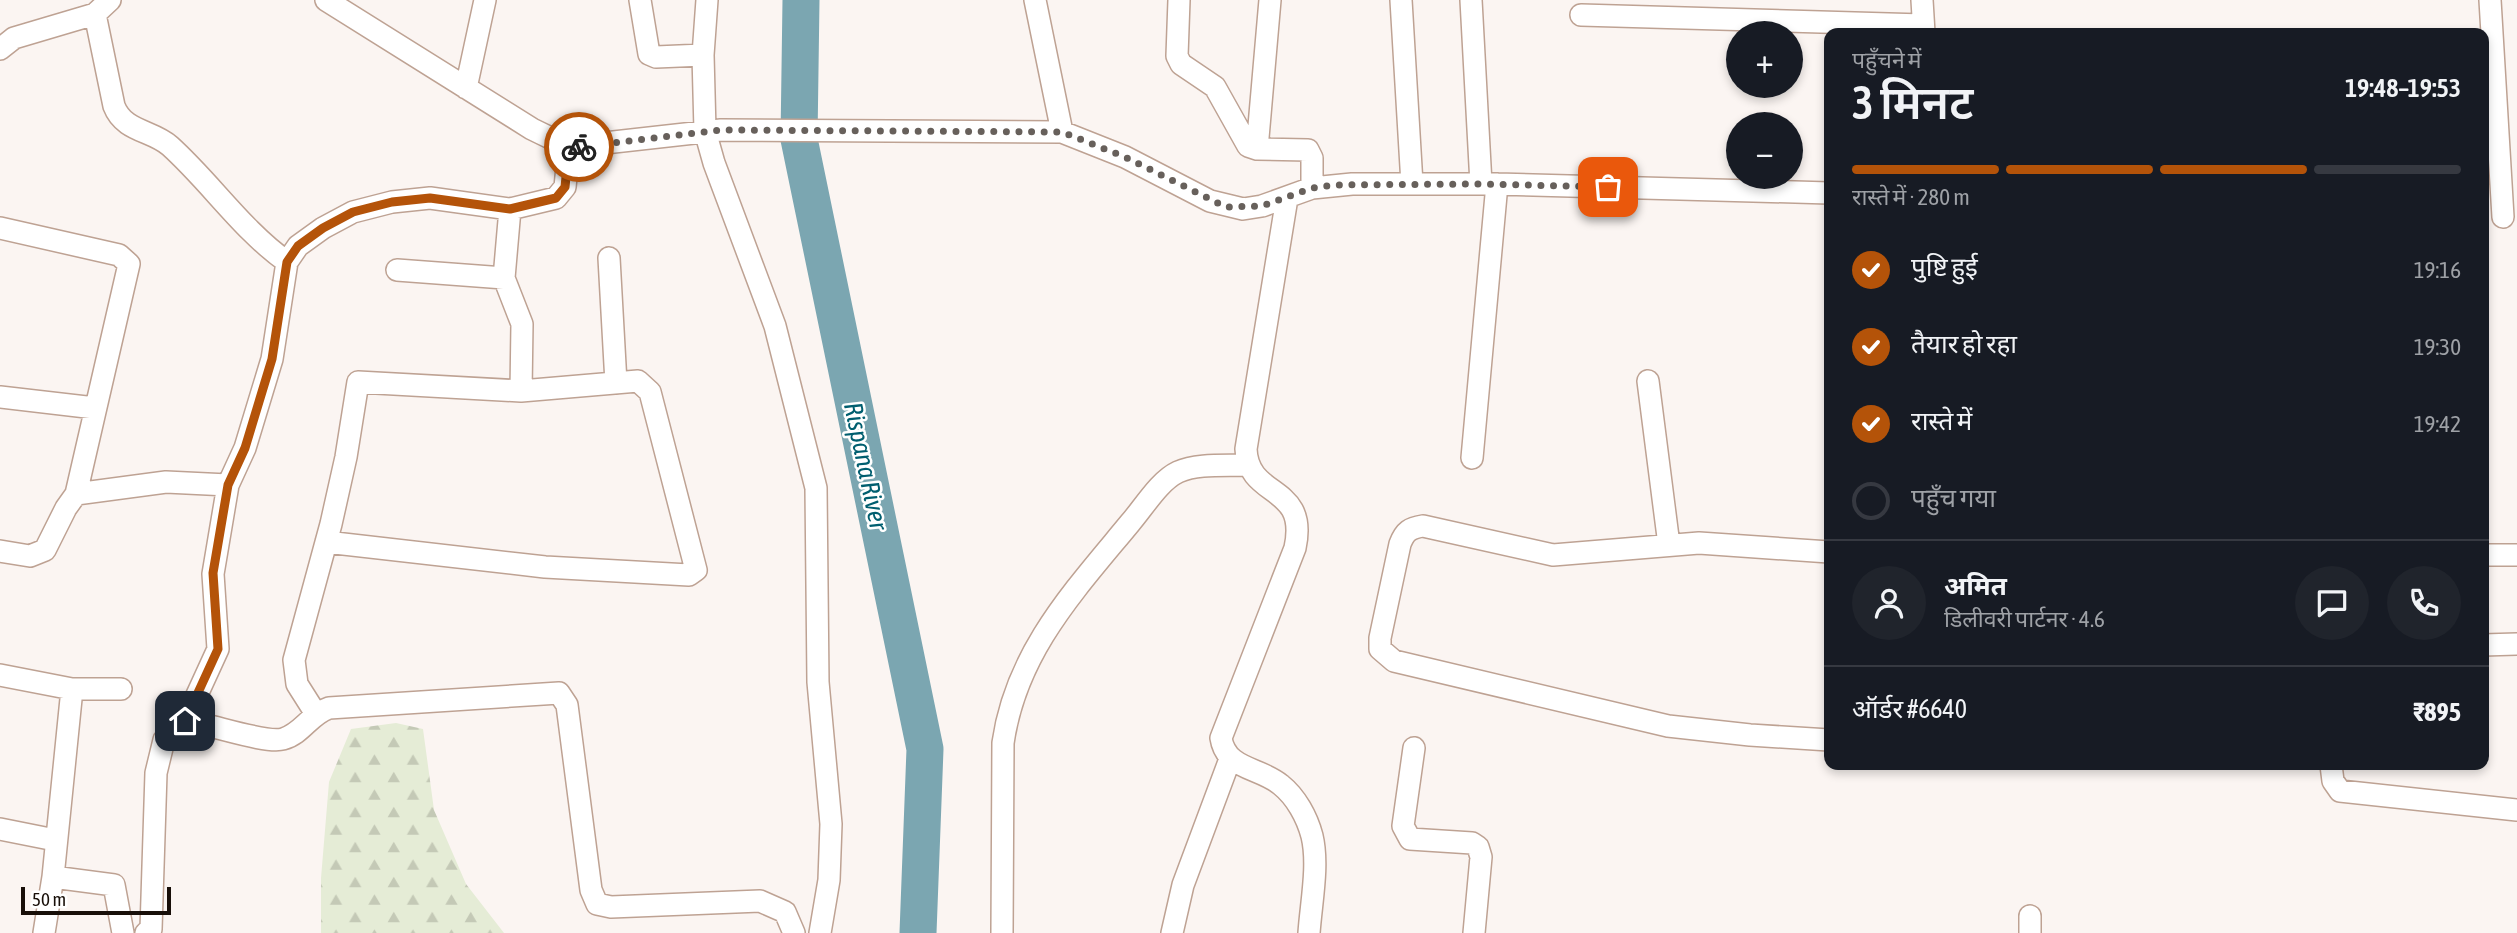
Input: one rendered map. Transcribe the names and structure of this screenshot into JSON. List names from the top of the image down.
{
  "water": ["Rispana River"],
  "scale_bar": "50 m",
  "page": {
    "map_buttons": ["+", "−"],
    "heading": ["3 मिनट", "पहुँचने में", "19:48–19:53"],
    "panel": [
      "अमित",
      "डिलीवरी पार्टनर · 4.6",
      "ऑर्डर #6640",
      "₹895"
    ],
    "bar": "रास्ते में · 280 m",
    "list": [
      ["पुष्टि हुई", "19:16"],
      ["तैयार हो रहा", "19:30"],
      ["रास्ते में", "19:42"],
      "पहुँच गया"
    ],
    "scale": "50 m"
  }
}
